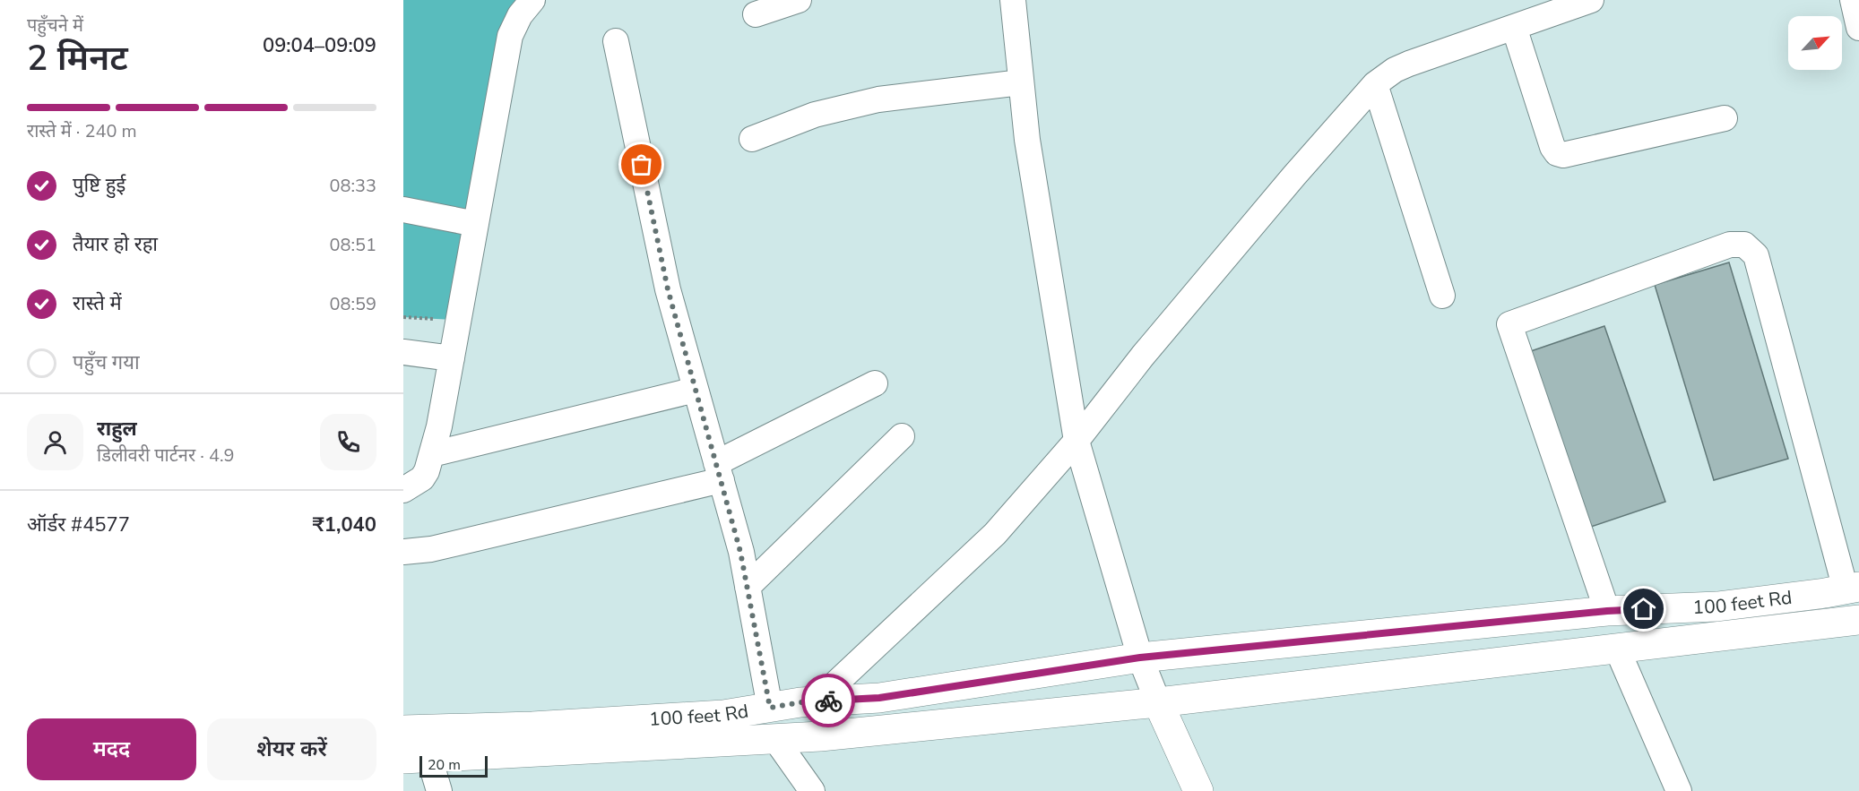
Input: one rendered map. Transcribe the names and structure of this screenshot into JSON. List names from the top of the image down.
{
  "streets": {
    "main road": ["100 feet Rd"]
  },
  "scale_bar": "20 m",
  "north": "top right",
  "page": {
    "heading": ["2 मिनट", "पहुँचने में", "09:04–09:09"],
    "panel": [
      "राहुल",
      "डिलीवरी पार्टनर · 4.9",
      "ऑर्डर #4577",
      "₹1,040"
    ],
    "bar": "रास्ते में · 240 m",
    "list": [
      ["पुष्टि हुई", "08:33"],
      ["तैयार हो रहा", "08:51"],
      ["रास्ते में", "08:59"],
      "पहुँच गया"
    ],
    "buttons": ["मदद", "शेयर करें"],
    "scale": "20 m"
  }
}
